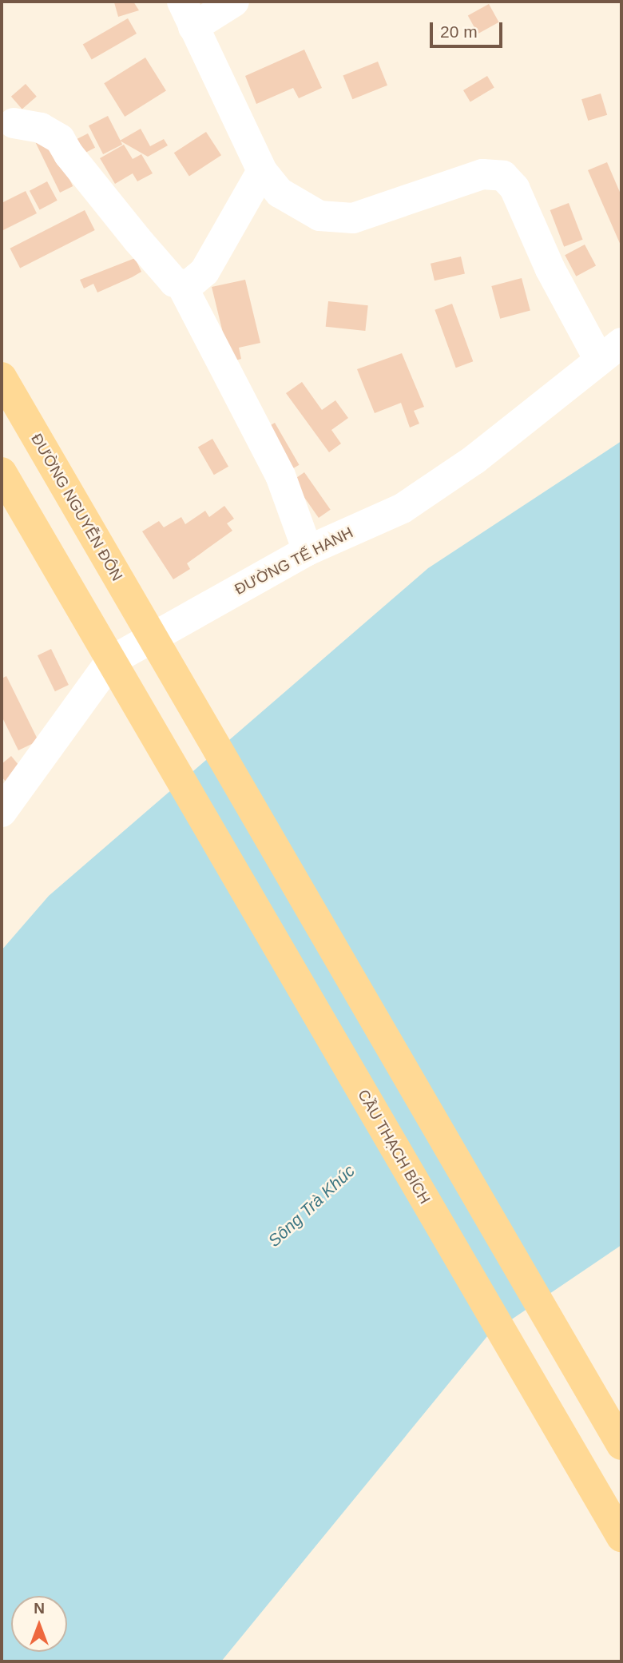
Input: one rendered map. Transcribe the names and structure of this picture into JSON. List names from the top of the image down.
{
  "streets": {
    "main road": ["ĐƯỜNG NGUYỄN ĐÔN", "CẦU THẠCH BÍCH"],
    "street": ["ĐƯỜNG TẾ HANH"]
  },
  "crossings": [
    ["ĐƯỜNG NGUYỄN ĐÔN", "ĐƯỜNG TẾ HANH"],
    ["ĐƯỜNG TẾ HANH", "CẦU THẠCH BÍCH"]
  ],
  "water": ["Sông Trà Khúc"],
  "scale_bar": "20 m",
  "north": "top"
}
